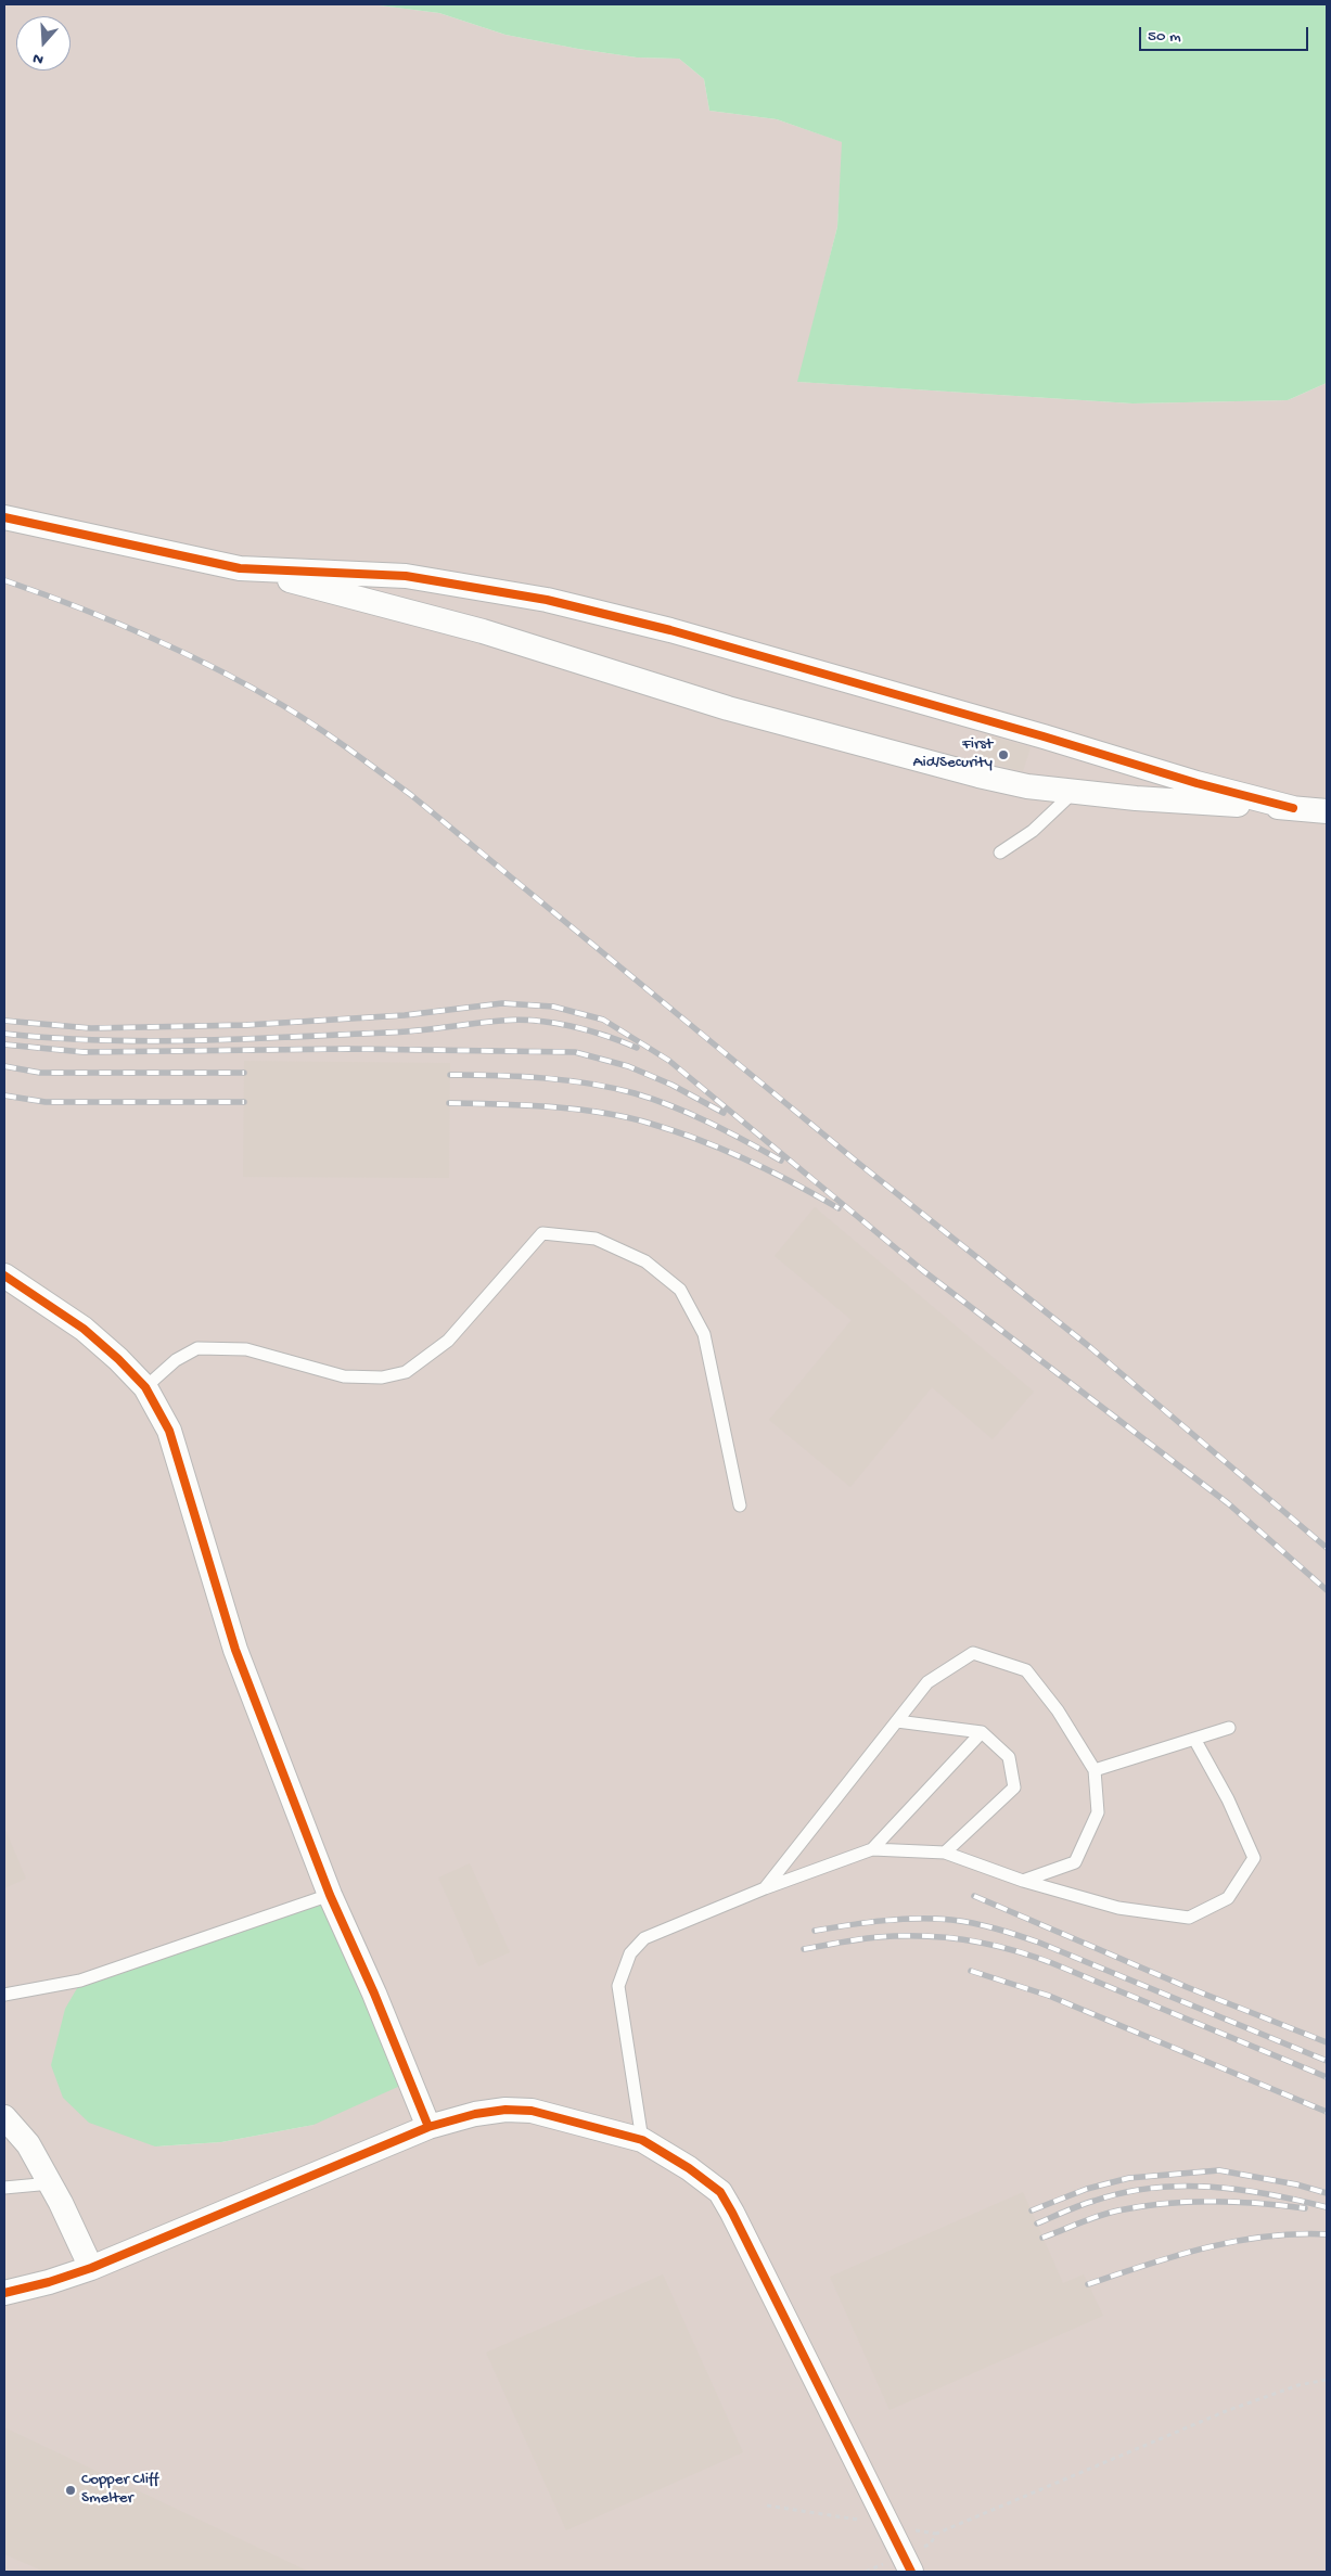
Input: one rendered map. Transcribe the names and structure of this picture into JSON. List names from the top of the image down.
{
  "places": ["First Aid/Security", "Copper Cliff Smelter"],
  "scale_bar": "50 m",
  "north": "bottom"
}
